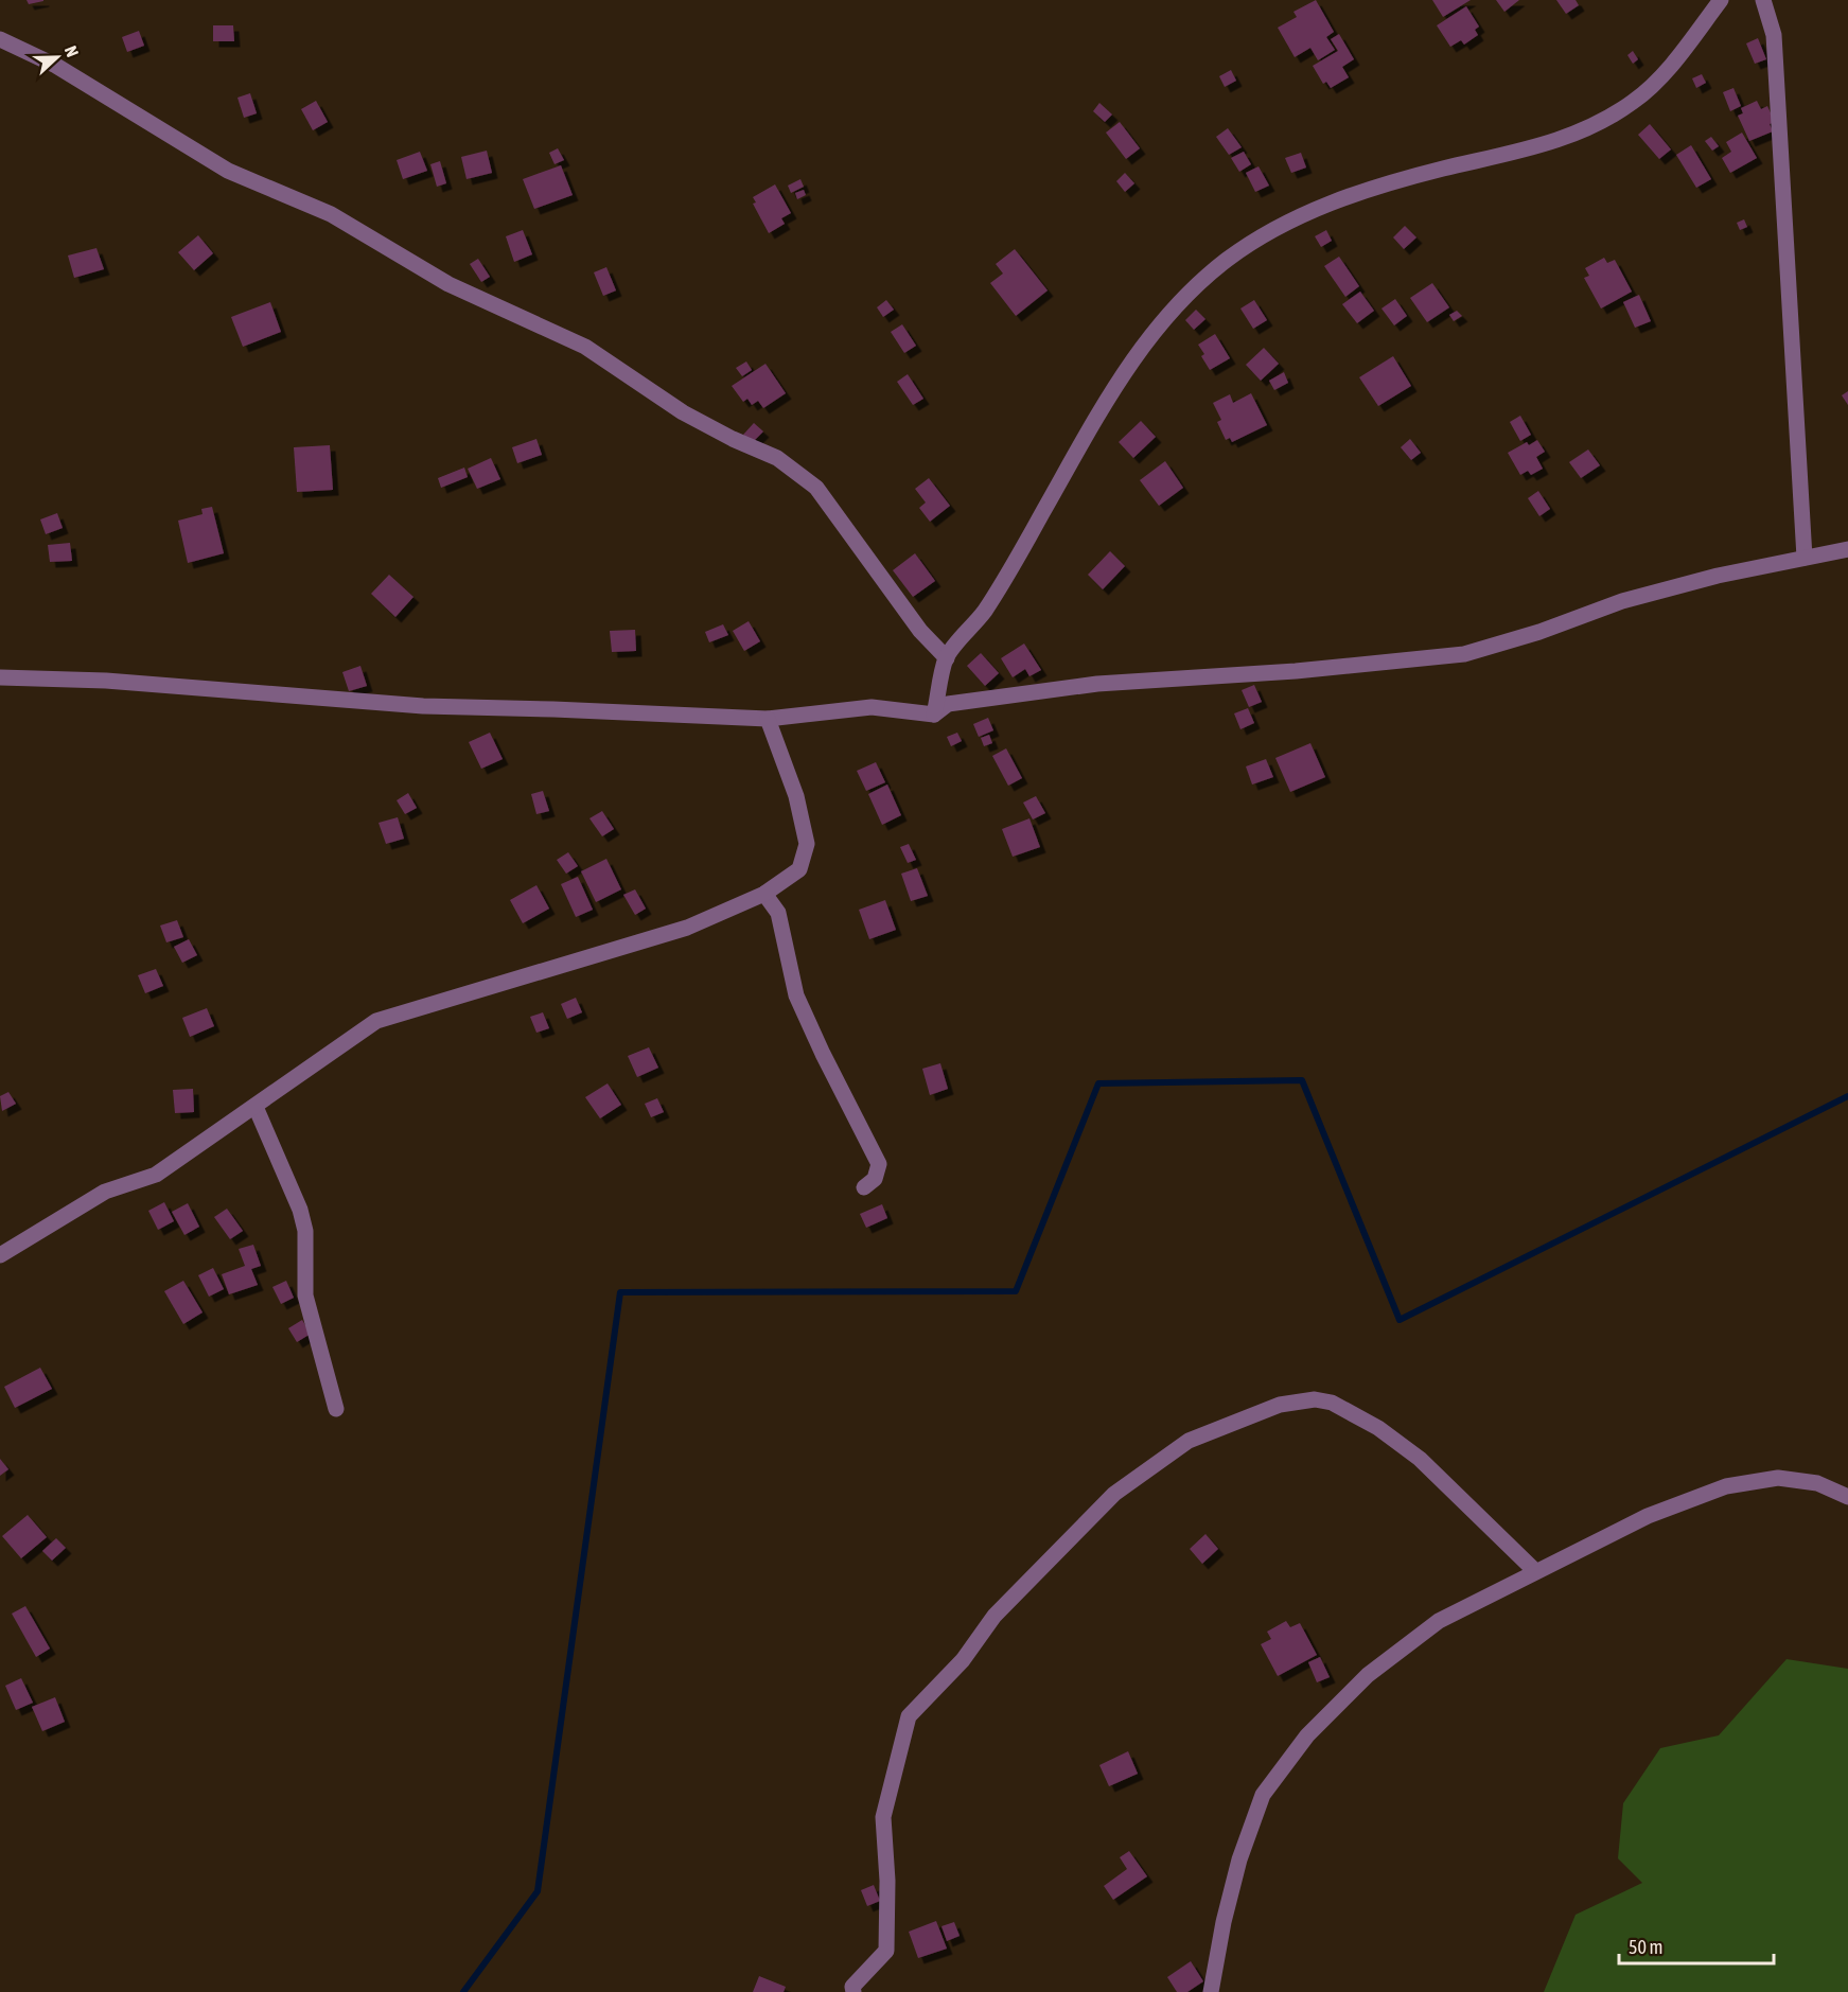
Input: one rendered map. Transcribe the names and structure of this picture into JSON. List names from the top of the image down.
{
  "scale_bar": "50 m",
  "north": "right"
}
